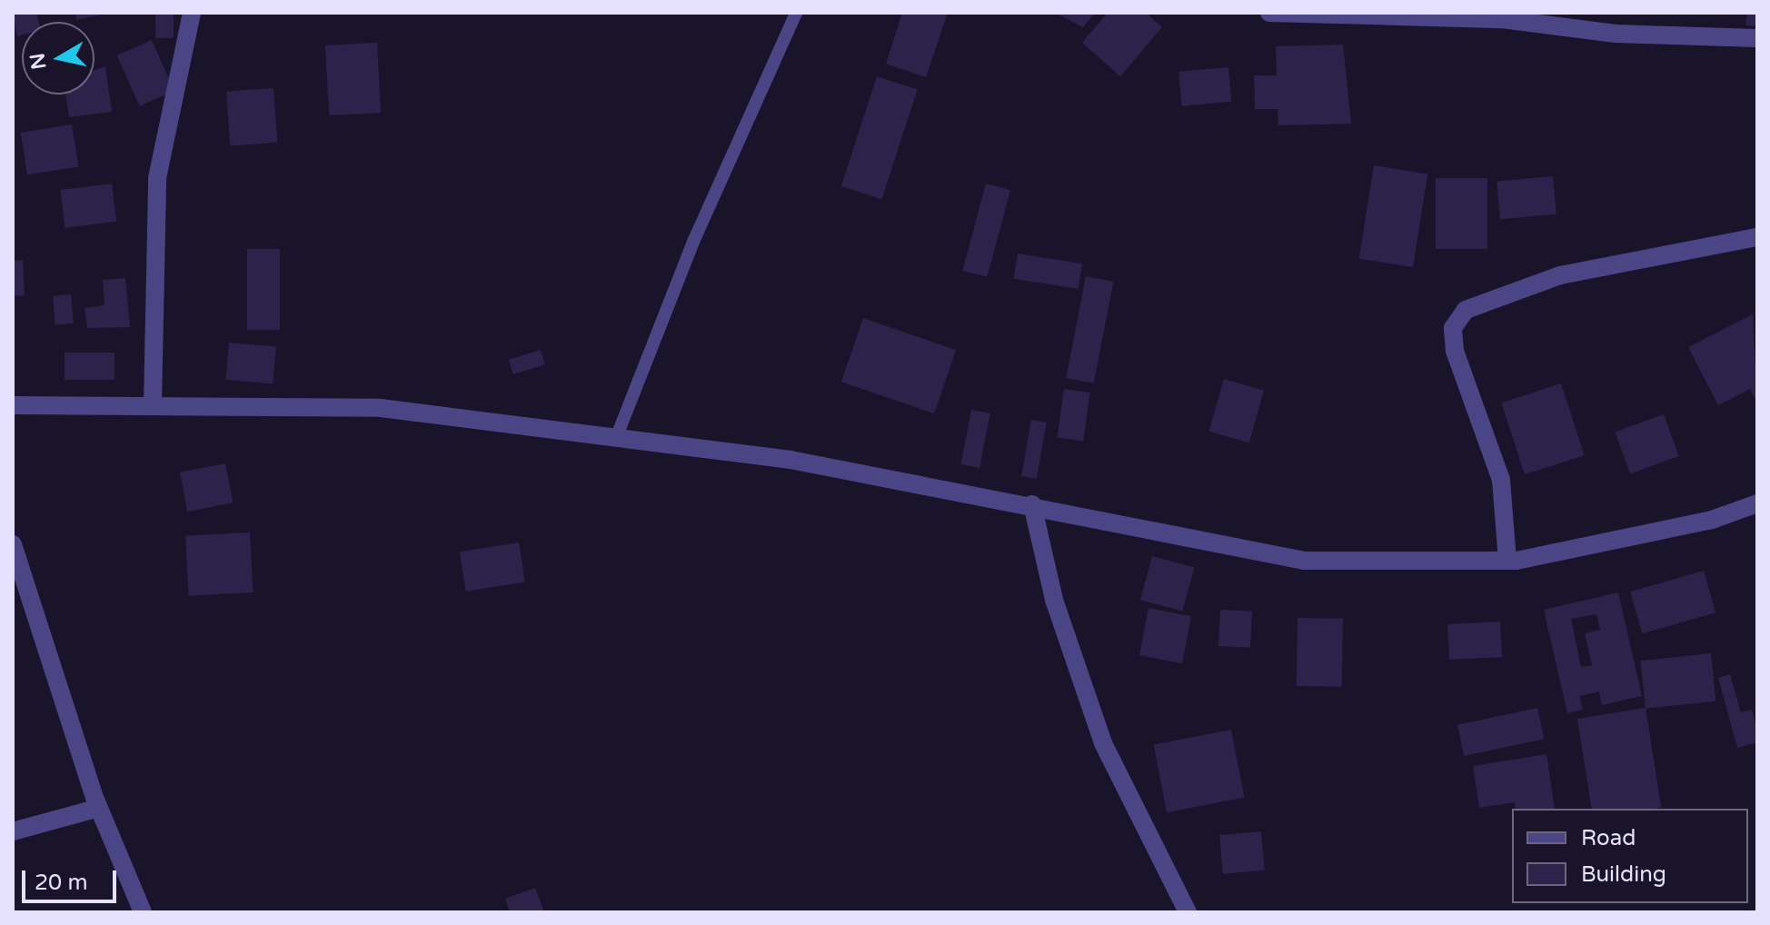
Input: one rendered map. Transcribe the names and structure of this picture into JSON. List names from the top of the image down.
{
  "legend": ["Road", "Building"],
  "scale_bar": "20 m",
  "north": "left"
}
